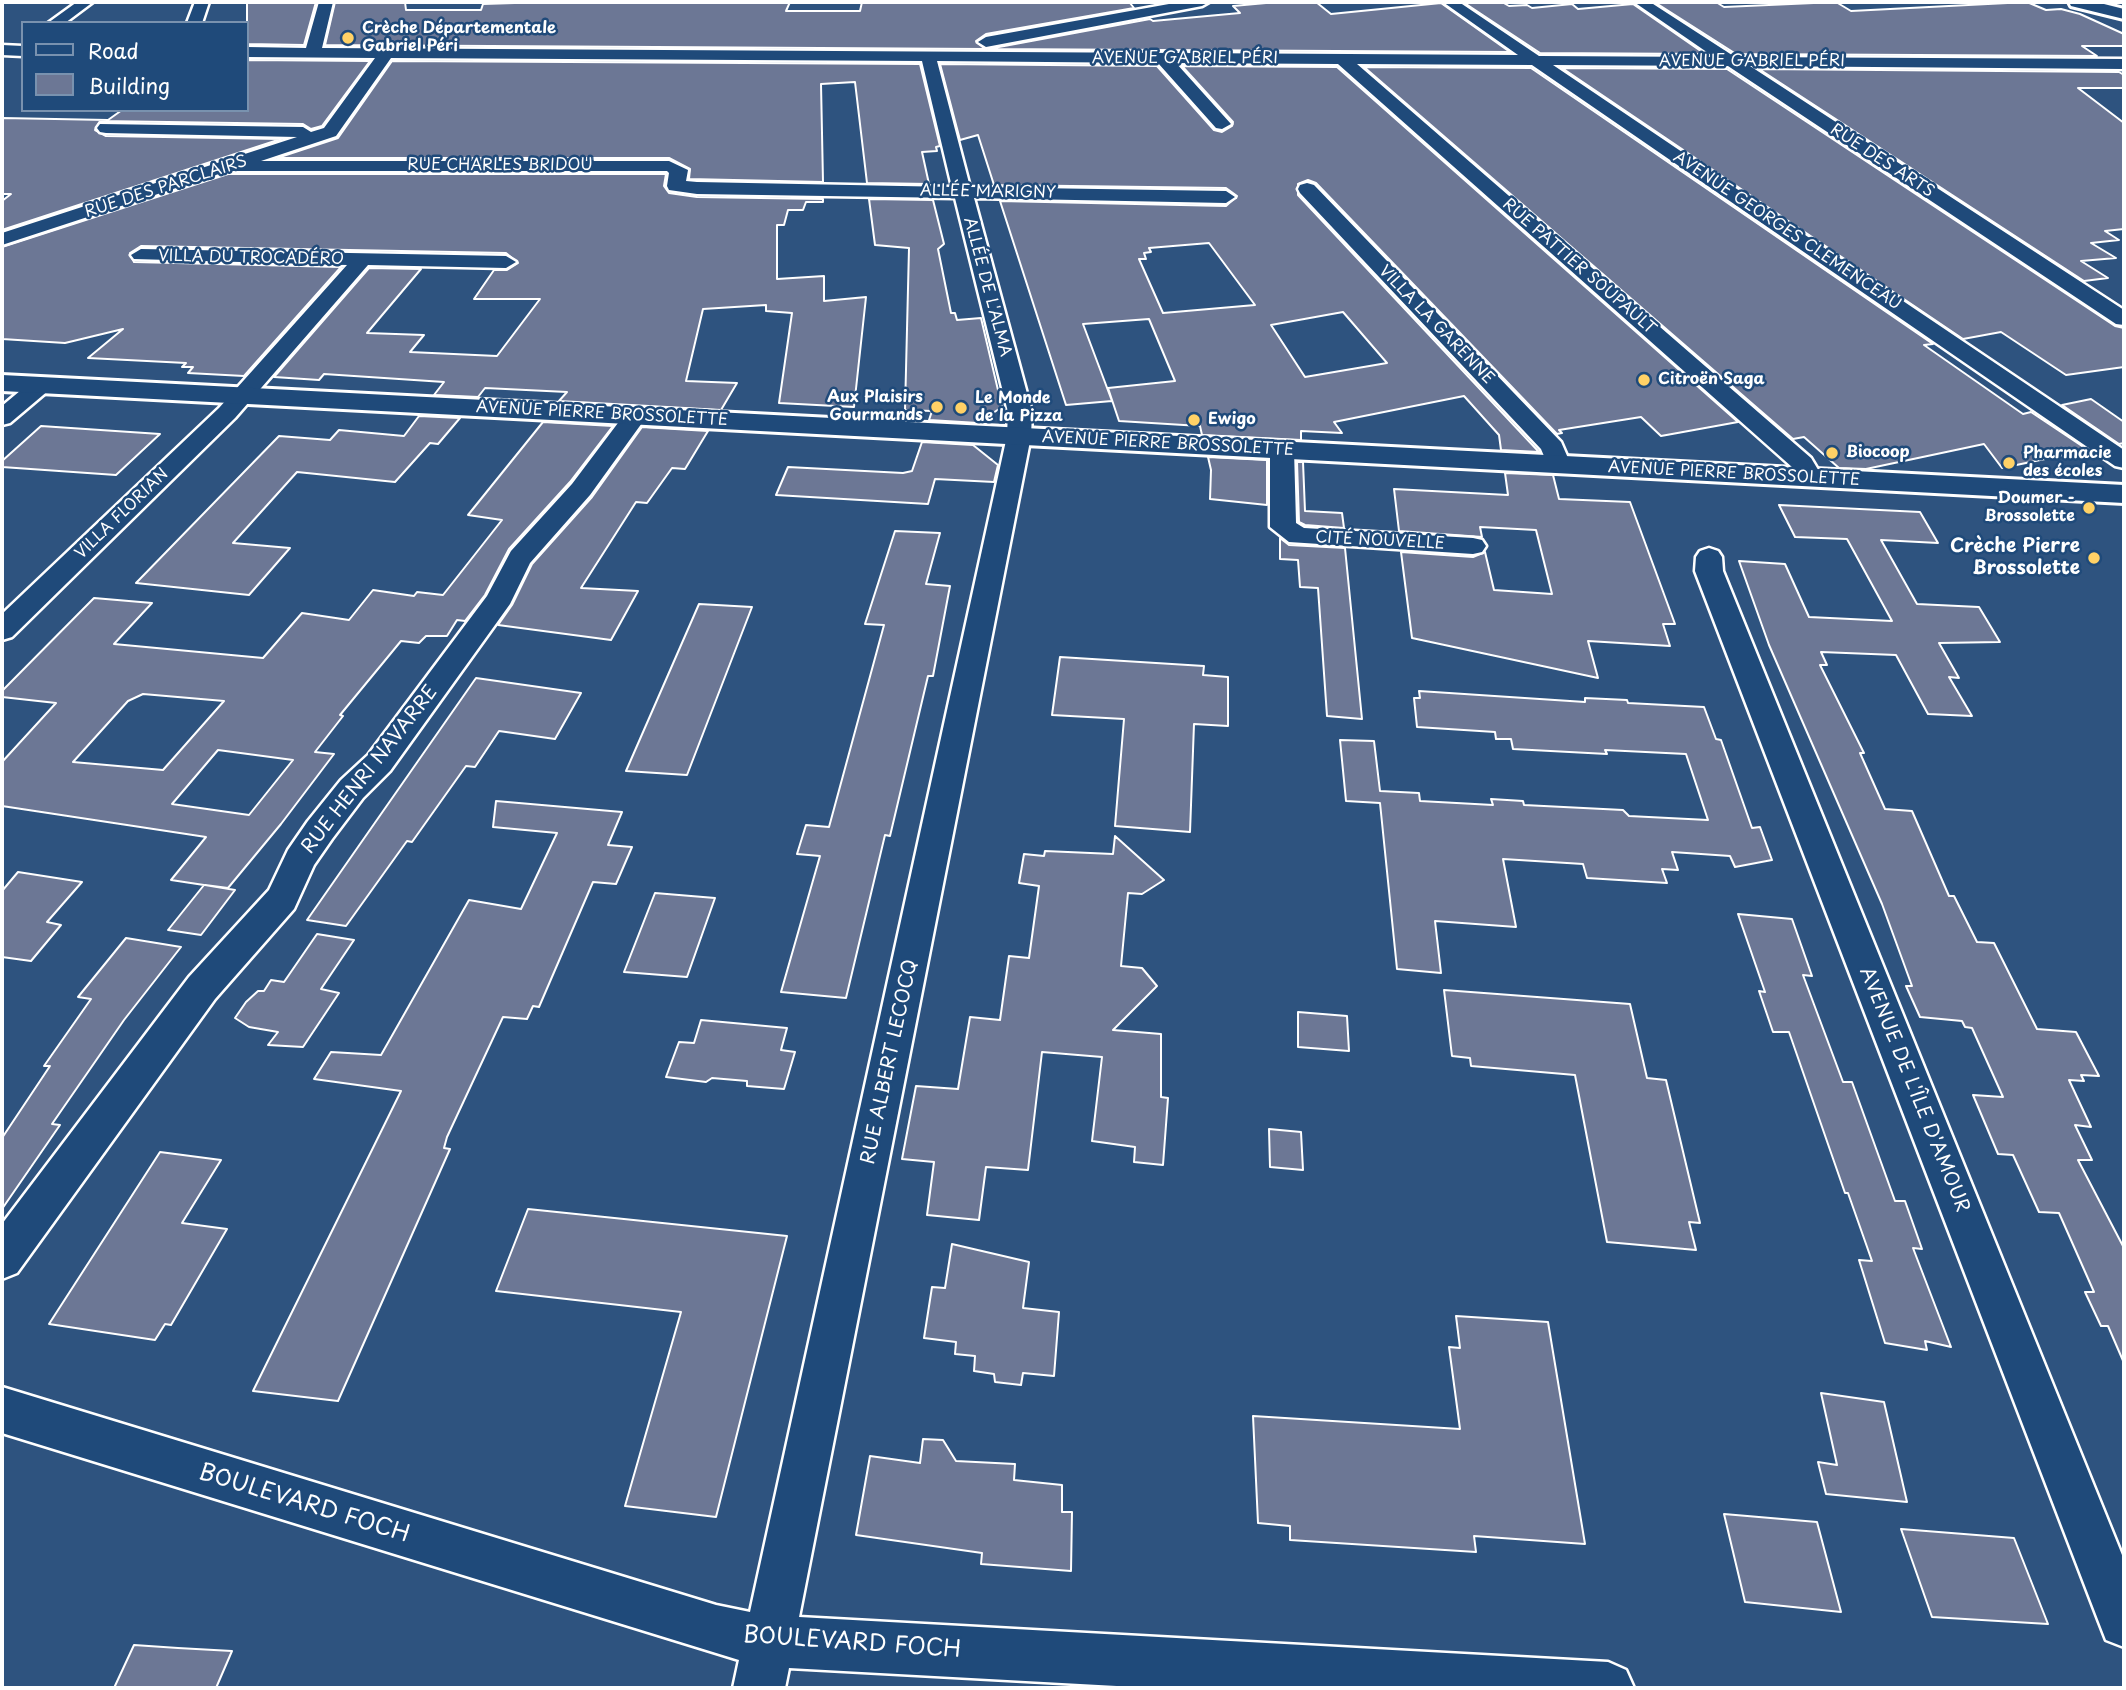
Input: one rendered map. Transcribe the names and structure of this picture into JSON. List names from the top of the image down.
{
  "streets": {
    "main road": ["AVENUE PIERRE BROSSOLETTE"],
    "street": [
      "AVENUE GABRIEL PÉRI",
      "RUE DES ARTS",
      "RUE CHARLES BRIDOU",
      "RUE DES PARCLAIRS",
      "ALLÉE MARIGNY",
      "AVENUE GEORGES CLEMENCEAU",
      "VILLA DU TROCADÉRO",
      "RUE PATTIER SOUPAULT",
      "ALLÉE DE L'ALMA",
      "VILLA LA GARENNE",
      "VILLA FLORIAN",
      "CITÉ NOUVELLE",
      "RUE HENRI NAVARRE",
      "RUE ALBERT LECOCQ",
      "AVENUE DE L'ÎLE D'AMOUR",
      "BOULEVARD FOCH"
    ]
  },
  "crossings": [
    ["AVENUE GABRIEL PÉRI", "RUE DES ARTS"],
    ["AVENUE GABRIEL PÉRI", "AVENUE GEORGES CLEMENCEAU"],
    ["AVENUE GABRIEL PÉRI", "RUE PATTIER SOUPAULT"],
    ["AVENUE GABRIEL PÉRI", "ALLÉE DE L'ALMA"],
    ["RUE CHARLES BRIDOU", "RUE DES PARCLAIRS"],
    ["RUE CHARLES BRIDOU", "ALLÉE MARIGNY"],
    ["ALLÉE MARIGNY", "ALLÉE DE L'ALMA"],
    ["VILLA DU TROCADÉRO", "AVENUE PIERRE BROSSOLETTE"],
    ["VILLA DU TROCADÉRO", "VILLA FLORIAN"],
    ["RUE PATTIER SOUPAULT", "AVENUE PIERRE BROSSOLETTE"],
    ["ALLÉE DE L'ALMA", "AVENUE PIERRE BROSSOLETTE"],
    ["ALLÉE DE L'ALMA", "RUE ALBERT LECOCQ"],
    ["VILLA LA GARENNE", "AVENUE PIERRE BROSSOLETTE"],
    ["AVENUE PIERRE BROSSOLETTE", "VILLA FLORIAN"],
    ["AVENUE PIERRE BROSSOLETTE", "CITÉ NOUVELLE"],
    ["AVENUE PIERRE BROSSOLETTE", "RUE HENRI NAVARRE"],
    ["AVENUE PIERRE BROSSOLETTE", "RUE ALBERT LECOCQ"],
    ["RUE ALBERT LECOCQ", "BOULEVARD FOCH"]
  ],
  "places": [
    "Crèche Départementale Gabriel Péri",
    "Citroën Saga",
    "Aux Plaisirs Gourmands",
    "Le Monde de la Pizza",
    "Ewigo",
    "Biocoop",
    "Pharmacie des écoles",
    "Doumer - Brossolette",
    "Crèche Pierre Brossolette"
  ],
  "legend": ["Road", "Building"]
}
